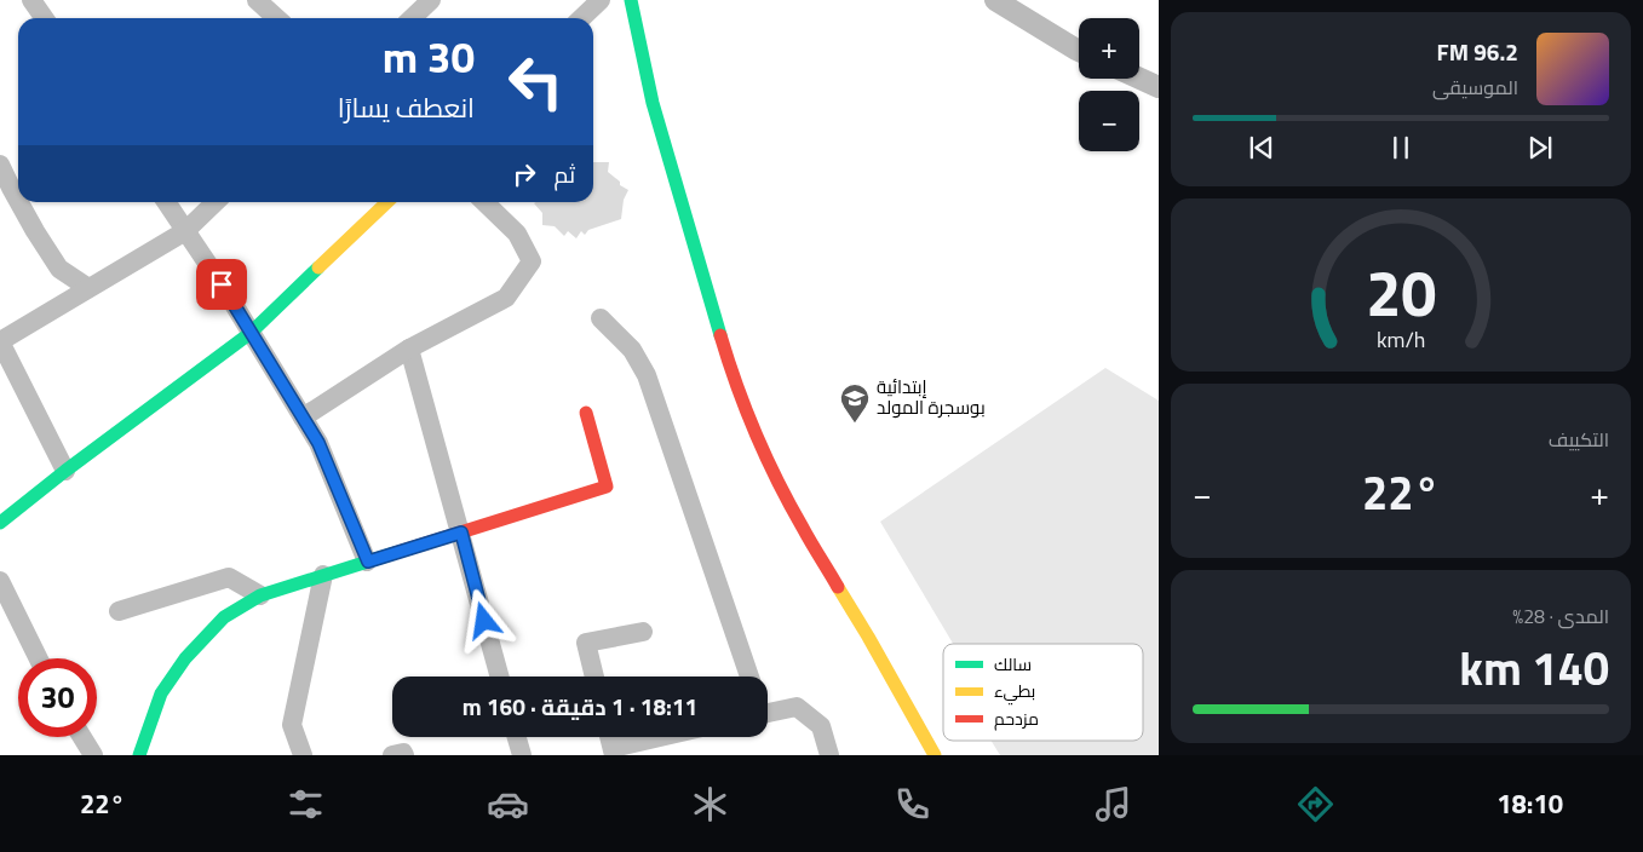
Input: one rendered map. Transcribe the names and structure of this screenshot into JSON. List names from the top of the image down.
{
  "places": {
    "school or university": ["إبتدائية بوسجرة المولد"]
  },
  "legend": ["سالك", "بطيء", "مزدحم"],
  "page": {
    "map_buttons": ["+", "−"],
    "turn": ["30 m", "انعطف يسارًا"],
    "song": ["96.2 FM", "الموسيقى"],
    "then": "ثم",
    "tile": [
      "التكييف",
      ["المدى · 28%", "140 km"]
    ],
    "heat": ["−", "22°", "+"],
    "limit": "30",
    "trip": "18:11 · 1 دقيقة · 160 m",
    "tabs": ["18:10", "22°"],
    "gauge": ["20", "km/h"]
  }
}
